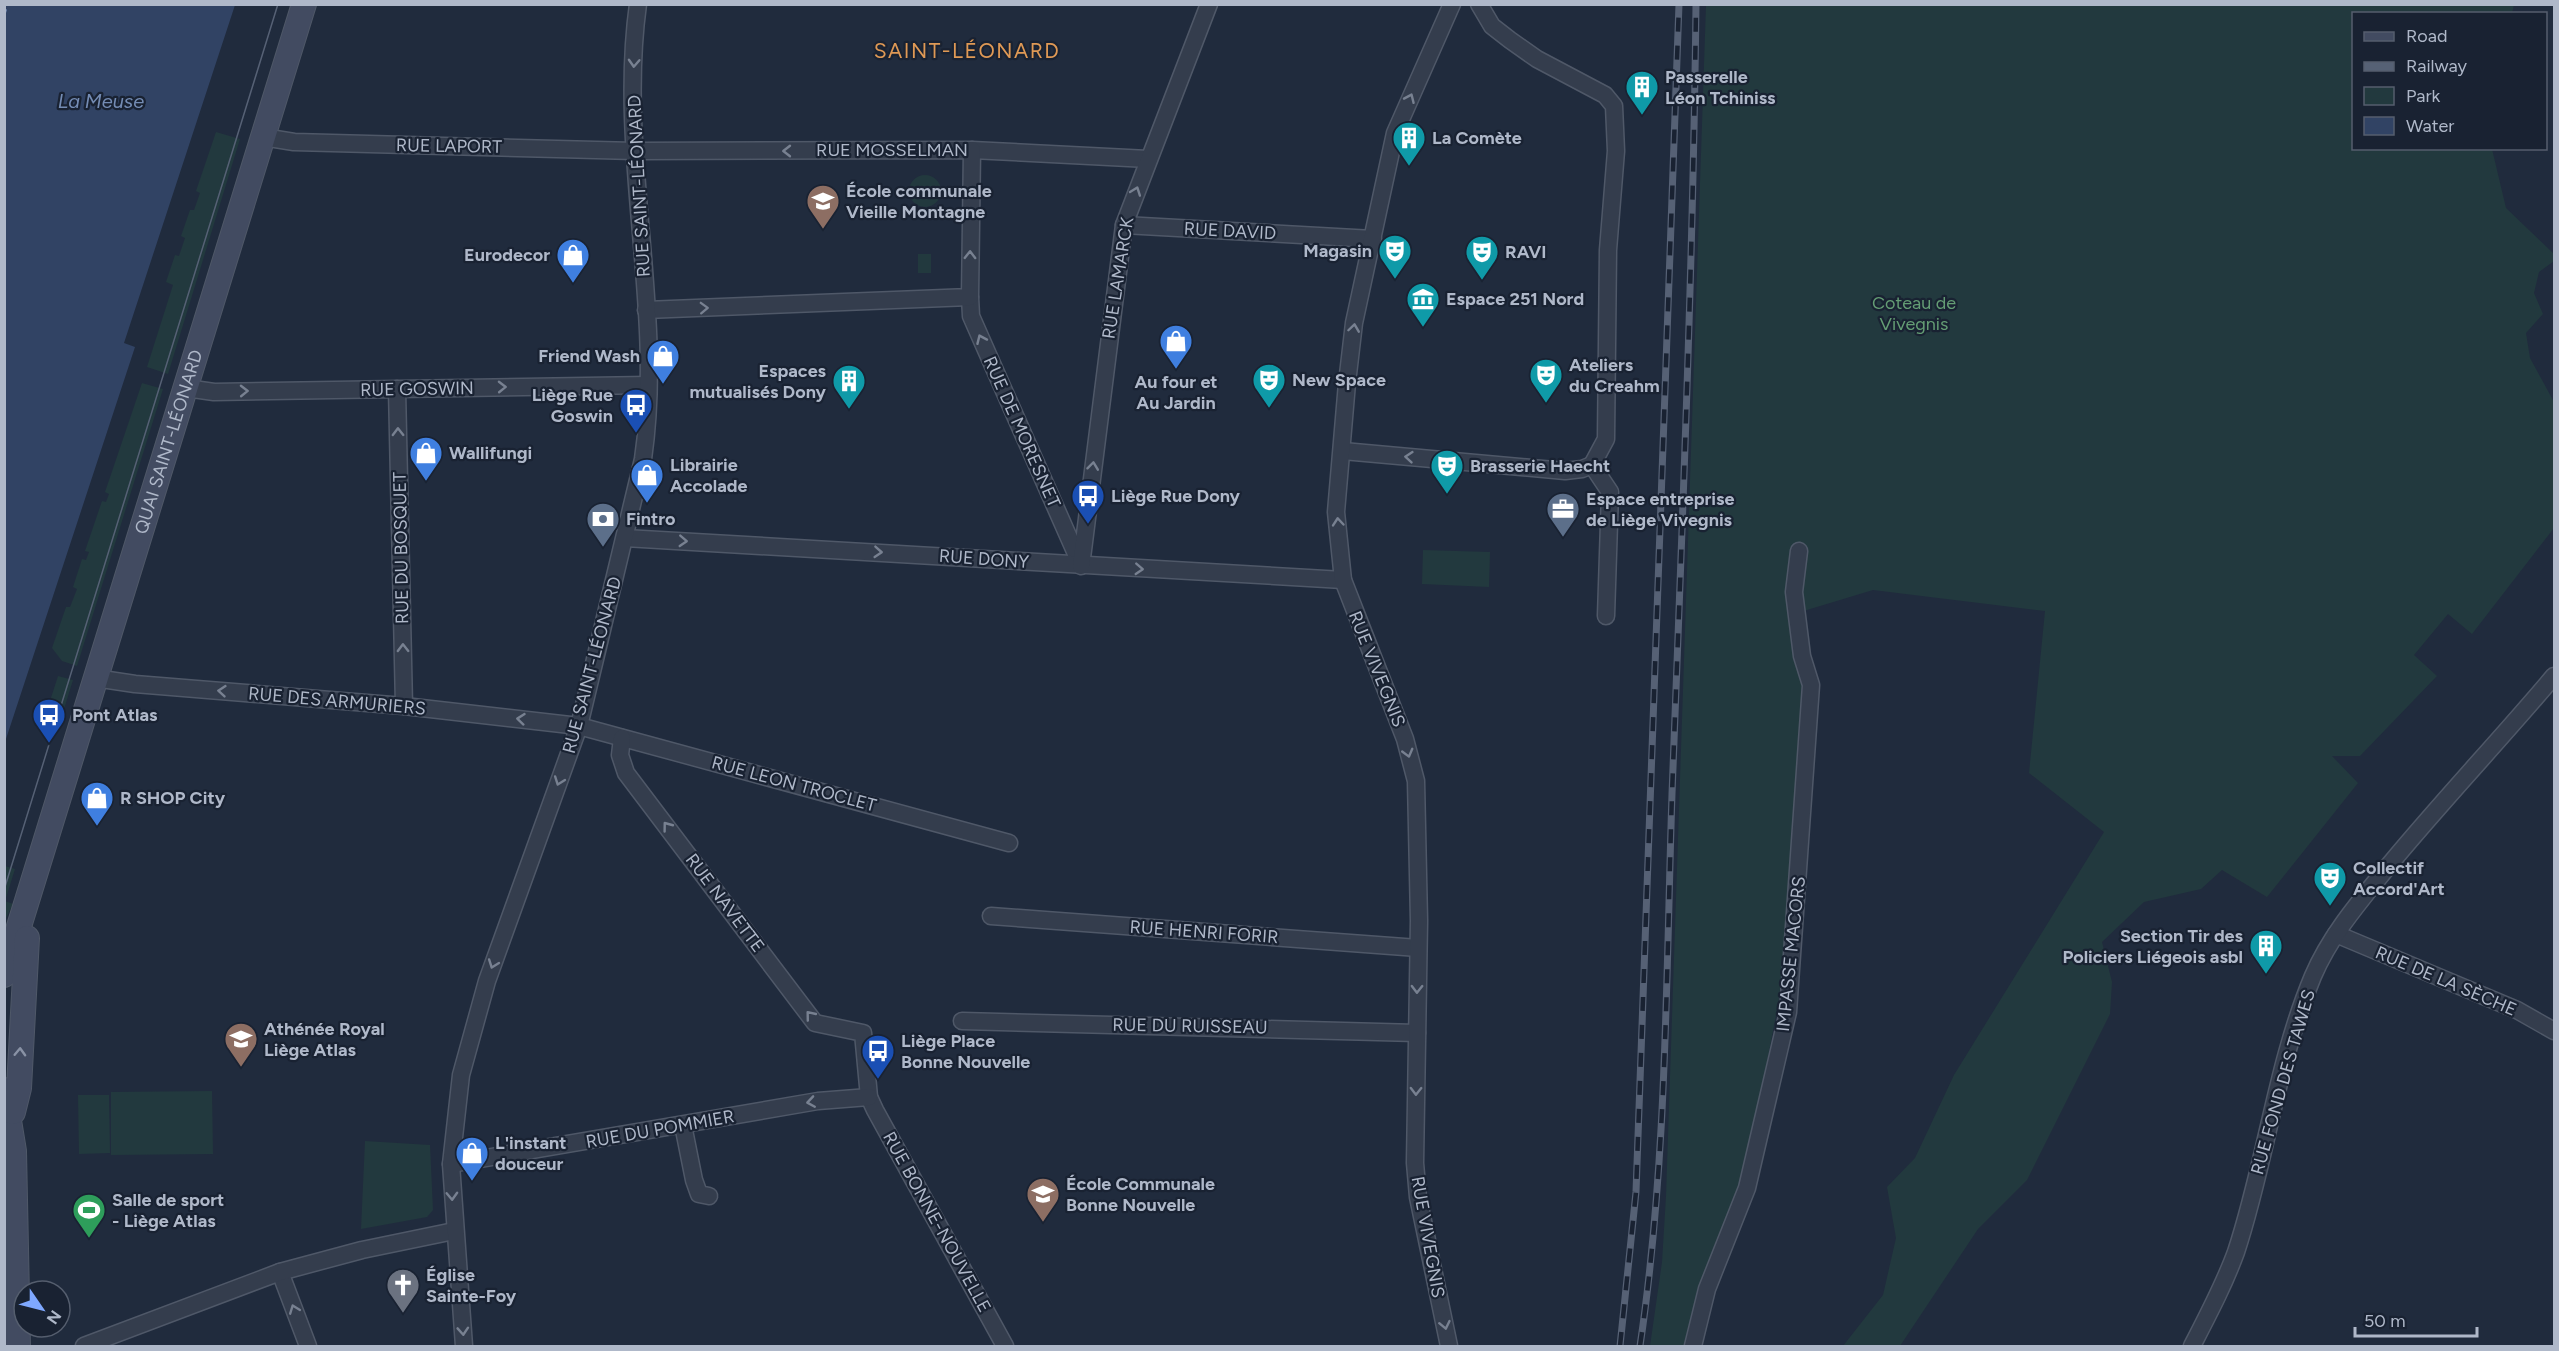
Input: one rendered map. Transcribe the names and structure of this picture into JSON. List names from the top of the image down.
{
  "streets": {
    "main road": ["QUAI SAINT-LÉONARD"],
    "street": [
      "RUE LAPORT",
      "RUE MOSSELMAN",
      "RUE SAINT-LÉONARD",
      "RUE DAVID",
      "RUE LAMARCK",
      "RUE GOSWIN",
      "RUE DE MORESNET",
      "RUE DU BOSQUET",
      "RUE DONY",
      "RUE VIVEGNIS",
      "RUE DES ARMURIERS",
      "RUE LEON TROCLET",
      "RUE NAVETTE",
      "RUE HENRI FORIR",
      "IMPASSE MACORS",
      "RUE DE LA SÈCHE",
      "RUE DU RUISSEAU",
      "RUE FOND DES TAWES",
      "RUE DU POMMIER",
      "RUE BONNE-NOUVELLE"
    ]
  },
  "crossings": [
    ["RUE LAPORT", "RUE MOSSELMAN"],
    ["RUE LAPORT", "RUE SAINT-LÉONARD"],
    ["RUE LAPORT", "QUAI SAINT-LÉONARD"],
    ["RUE MOSSELMAN", "RUE SAINT-LÉONARD"],
    ["RUE MOSSELMAN", "RUE LAMARCK"],
    ["RUE MOSSELMAN", "RUE DE MORESNET"],
    ["RUE SAINT-LÉONARD", "RUE GOSWIN"],
    ["RUE SAINT-LÉONARD", "RUE DONY"],
    ["RUE SAINT-LÉONARD", "RUE DES ARMURIERS"],
    ["RUE SAINT-LÉONARD", "RUE LEON TROCLET"],
    ["RUE SAINT-LÉONARD", "RUE DU POMMIER"],
    ["RUE DAVID", "RUE LAMARCK"],
    ["RUE DAVID", "RUE VIVEGNIS"],
    ["RUE LAMARCK", "RUE DE MORESNET"],
    ["RUE LAMARCK", "RUE DONY"],
    ["RUE GOSWIN", "QUAI SAINT-LÉONARD"],
    ["RUE GOSWIN", "RUE DU BOSQUET"],
    ["RUE DE MORESNET", "RUE DONY"],
    ["QUAI SAINT-LÉONARD", "RUE DES ARMURIERS"],
    ["RUE DU BOSQUET", "RUE DES ARMURIERS"],
    ["RUE DONY", "RUE VIVEGNIS"],
    ["RUE VIVEGNIS", "RUE HENRI FORIR"],
    ["RUE VIVEGNIS", "RUE DU RUISSEAU"],
    ["RUE DES ARMURIERS", "RUE LEON TROCLET"],
    ["RUE LEON TROCLET", "RUE NAVETTE"],
    ["RUE NAVETTE", "RUE DU POMMIER"],
    ["RUE NAVETTE", "RUE BONNE-NOUVELLE"],
    ["RUE DE LA SÈCHE", "RUE FOND DES TAWES"],
    ["RUE DU POMMIER", "RUE BONNE-NOUVELLE"]
  ],
  "one_way": [
    "RUE MOSSELMAN",
    "RUE SAINT-LÉONARD",
    "RUE LAMARCK",
    "RUE GOSWIN",
    "RUE DE MORESNET",
    "RUE DU BOSQUET",
    "RUE DONY",
    "RUE DES ARMURIERS",
    "RUE NAVETTE",
    "RUE DU POMMIER"
  ],
  "districts": ["SAINT-LÉONARD"],
  "water": ["La Meuse"],
  "parks": ["Coteau de Vivegnis"],
  "places": {
    "building": [
      "Passerelle Léon Tchiniss",
      "La Comète",
      "Espaces mutualisés Dony",
      "Section Tir des Policiers Liégeois asbl"
    ],
    "school or university": ["École communale Vieille Montagne", "Athénée Royal Liège Atlas", "École Communale Bonne Nouvelle"],
    "theatre": [
      "Magasin",
      "RAVI",
      "Ateliers du Creahm",
      "New Space",
      "Brasserie Haecht",
      "Collectif Accord'Art"
    ],
    "shop": [
      "Eurodecor",
      "Au four et Au Jardin",
      "Friend Wash",
      "Wallifungi",
      "Librairie Accolade",
      "R SHOP City",
      "L'instant douceur"
    ],
    "museum": ["Espace 251 Nord"],
    "bus stop": [
      "Liège Rue Goswin",
      "Liège Rue Dony",
      "Pont Atlas",
      "Liège Place Bonne Nouvelle"
    ],
    "office": ["Espace entreprise de Liège Vivegnis"],
    "bank": ["Fintro"],
    "sports": ["Salle de sport - Liège Atlas"],
    "church": ["Église Sainte-Foy"]
  },
  "legend": [
    "Road",
    "Railway",
    "Park",
    "Water"
  ],
  "scale_bar": "50 m",
  "north": "bottom right"
}
